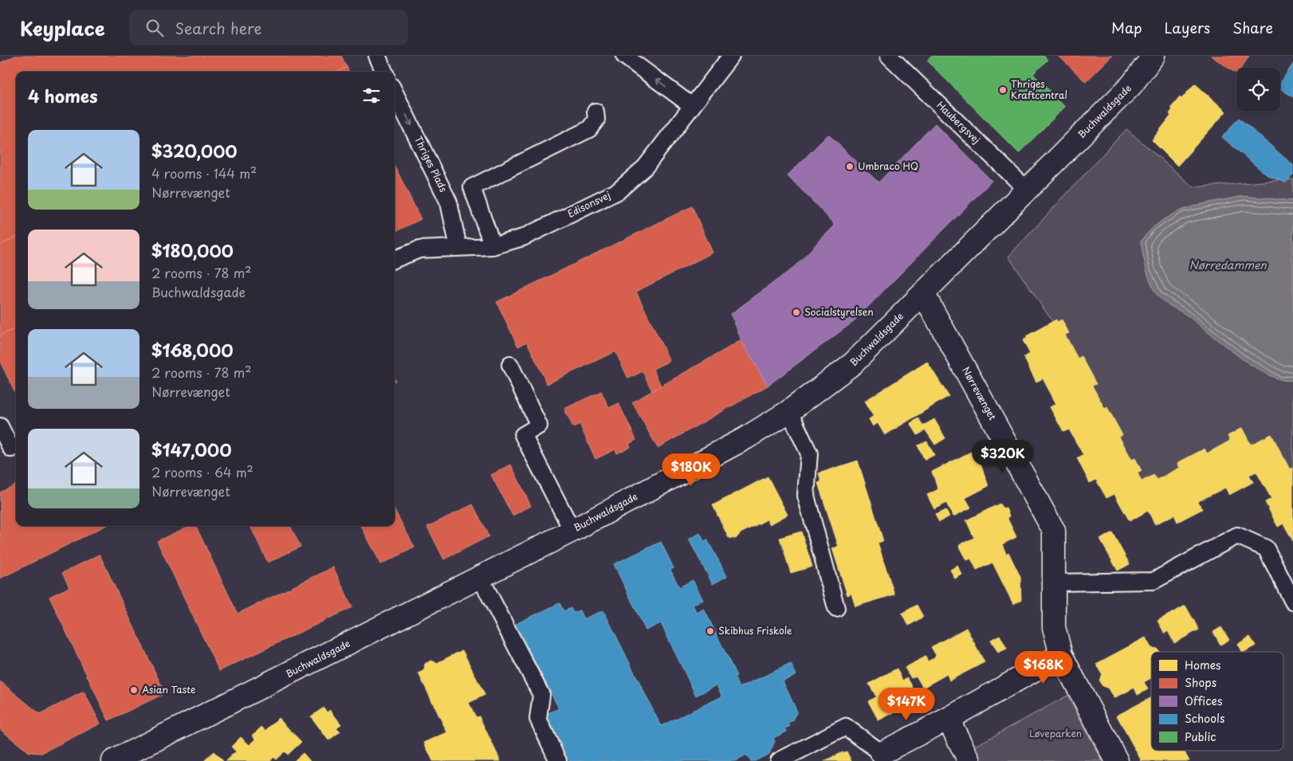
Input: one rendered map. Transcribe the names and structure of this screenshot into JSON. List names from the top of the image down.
{
  "streets": {
    "street": ["Buchwaldsgade", "Nørrevænget"],
    "lane": ["Haubergsvej", "Thriges Plads", "Edisonsvej"]
  },
  "crossings": [
    ["Buchwaldsgade", "Haubergsvej"],
    ["Buchwaldsgade", "Nørrevænget"],
    ["Thriges Plads", "Edisonsvej"]
  ],
  "one_way": ["Thriges Plads"],
  "water": ["Nørredammen"],
  "parks": ["Løveparken"],
  "places": [
    "Thriges Kraftcentral",
    "Umbraco HQ",
    "Socialstyrelsen",
    "Skibhus Friskole",
    "Asian Taste"
  ],
  "legend": [
    "Homes",
    "Shops",
    "Offices",
    "Schools",
    "Public"
  ],
  "page": {
    "header": "Keyplace",
    "search": "Search here",
    "nav": ["Map", "Layers", "Share"],
    "heading": "4 homes",
    "list": [
      {
        "name": "$320,000",
        "note": "4 rooms · 144 m² · Nørrevænget"
      },
      {
        "name": "$180,000",
        "note": "2 rooms · 78 m² · Buchwaldsgade"
      },
      {
        "name": "$168,000",
        "note": "2 rooms · 78 m² · Nørrevænget"
      },
      {
        "name": "$147,000",
        "note": "2 rooms · 64 m² · Nørrevænget"
      }
    ],
    "price": [
      "$320K",
      "$180K",
      "$168K",
      "$147K"
    ]
  }
}
